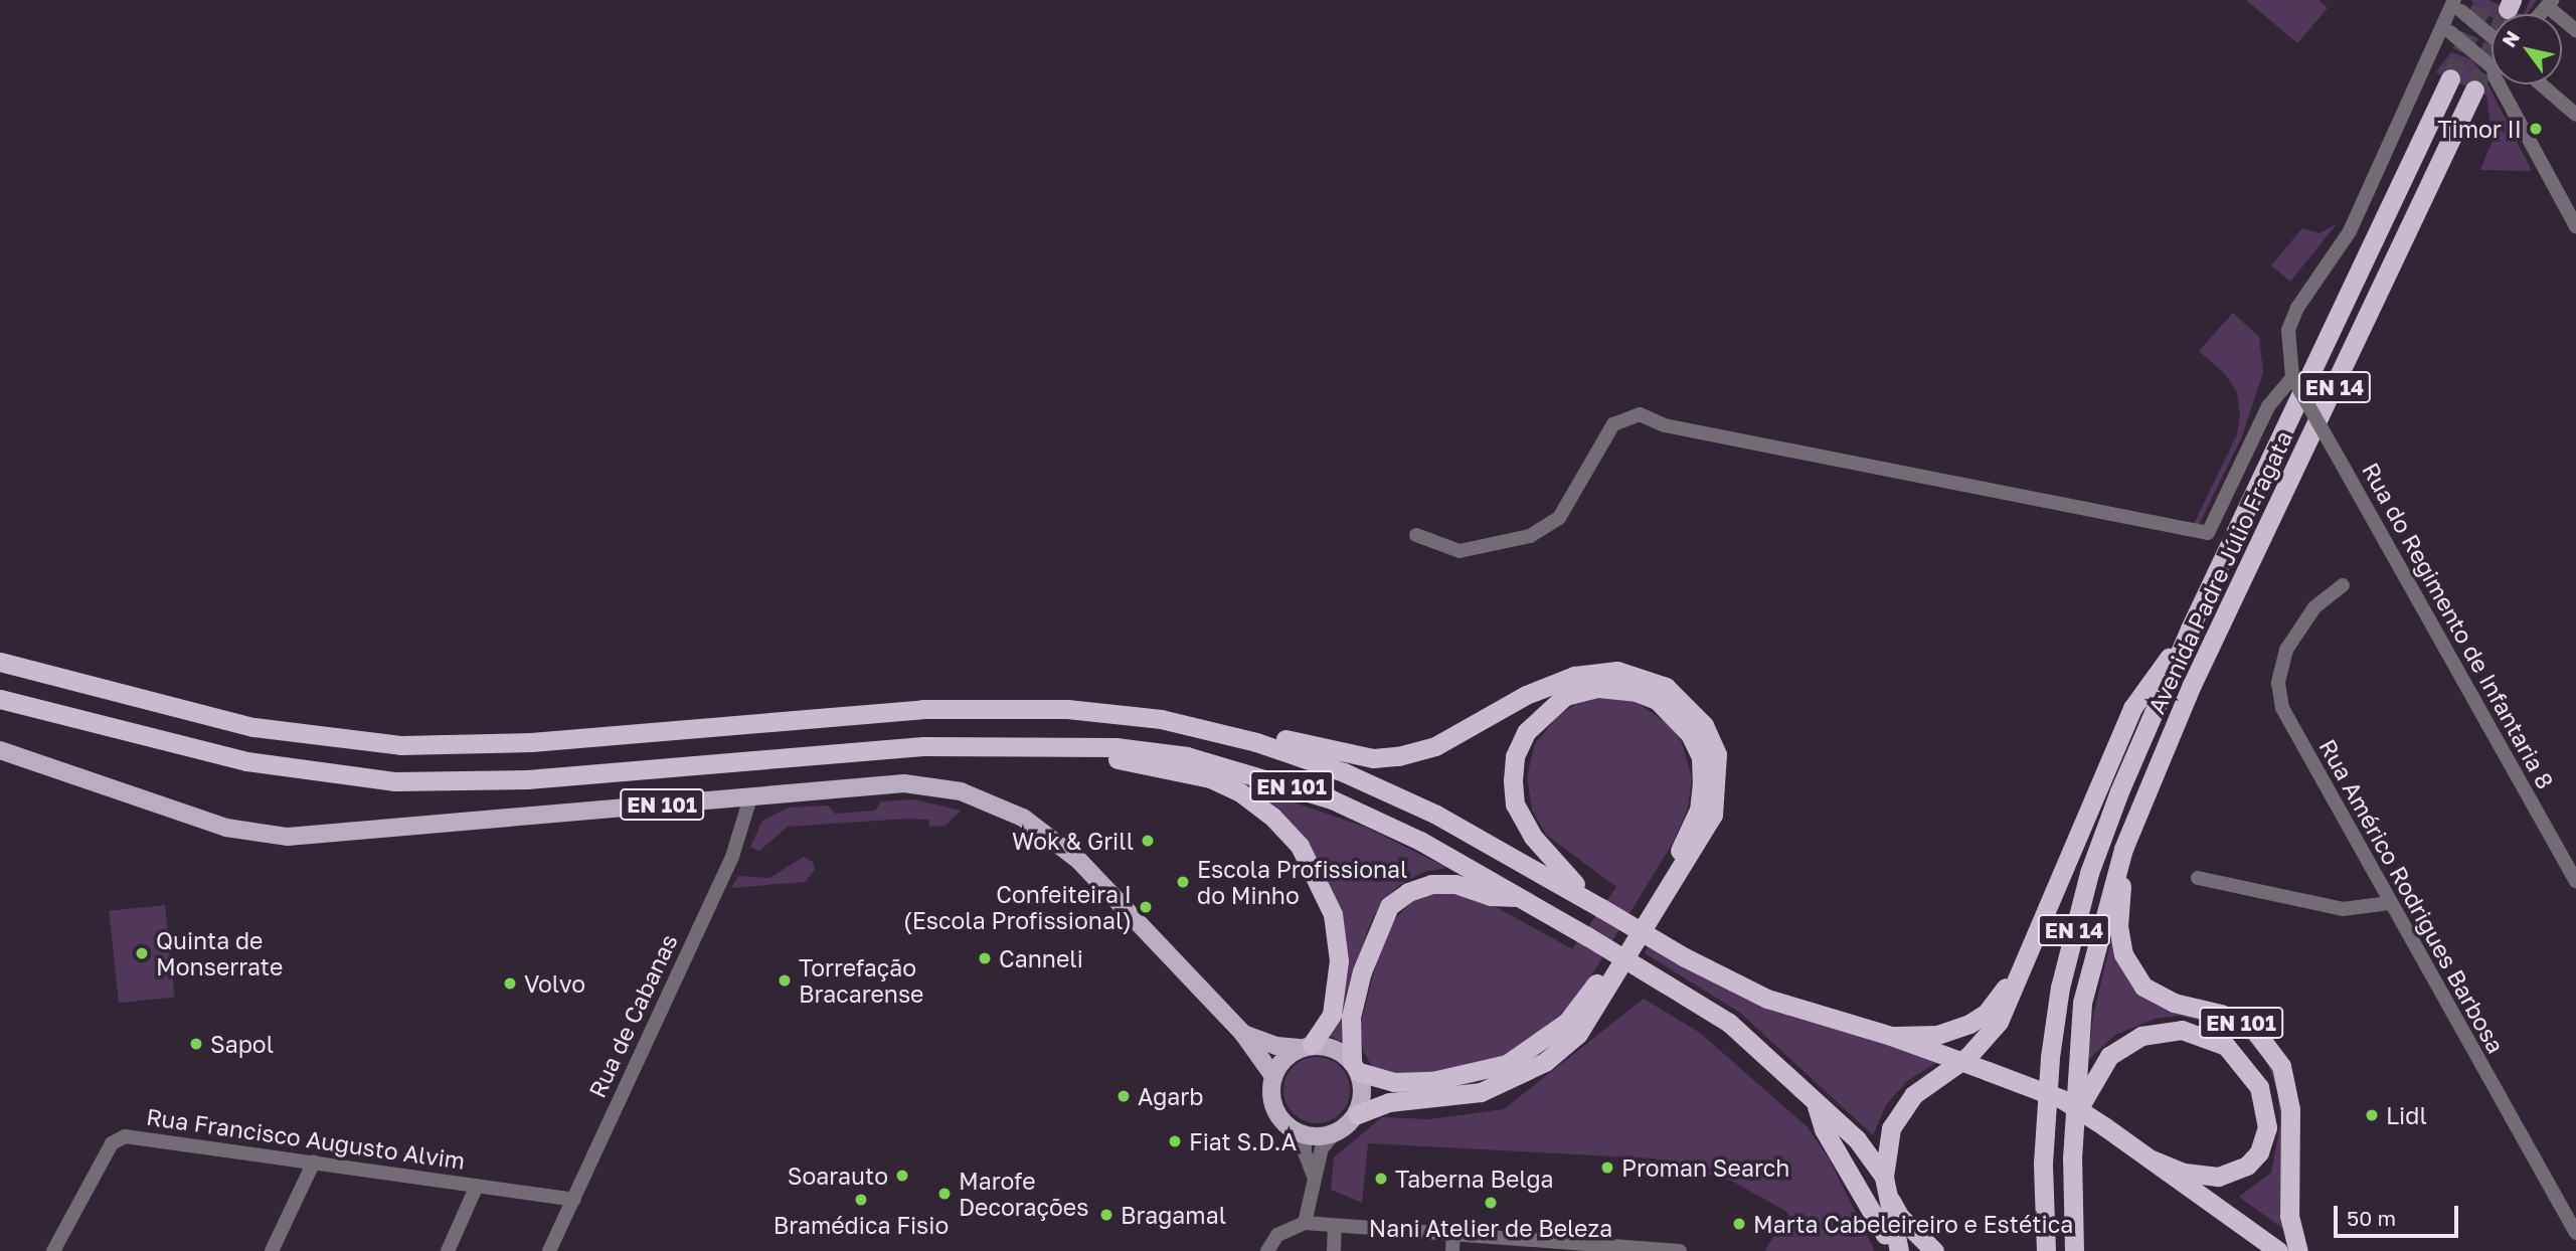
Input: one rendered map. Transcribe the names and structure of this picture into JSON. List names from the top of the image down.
{
  "streets": {
    "highway": ["EN 14", "Avenida Padre Júlio Fragata", "EN 101"],
    "street": [
      "Rua do Regimento de Infantaria 8",
      "Rua Américo Rodrigues Barbosa",
      "Rua de Cabanas",
      "Rua Francisco Augusto Alvim"
    ]
  },
  "crossings": [
    ["EN 14", "Avenida Padre Júlio Fragata"],
    ["EN 14", "EN 101"],
    ["Avenida Padre Júlio Fragata", "Rua do Regimento de Infantaria 8"],
    ["Avenida Padre Júlio Fragata", "EN 101"],
    ["EN 101", "Rua de Cabanas"],
    ["Rua de Cabanas", "Rua Francisco Augusto Alvim"]
  ],
  "places": [
    "Timor II",
    "Wok & Grill",
    "Escola Profissional do Minho",
    "Confeiteira I (Escola Profissional)",
    "Quinta de Monserrate",
    "Canneli",
    "Torrefação Bracarense",
    "Volvo",
    "Sapol",
    "Agarb",
    "Lidl",
    "Fiat S.D.A",
    "Proman Search",
    "Soarauto",
    "Taberna Belga",
    "Marofe Decorações",
    "Bramédica Fisio",
    "Nani Atelier de Beleza",
    "Bragamal",
    "Marta Cabeleireiro e Estética"
  ],
  "scale_bar": "50 m",
  "north": "top left"
}
